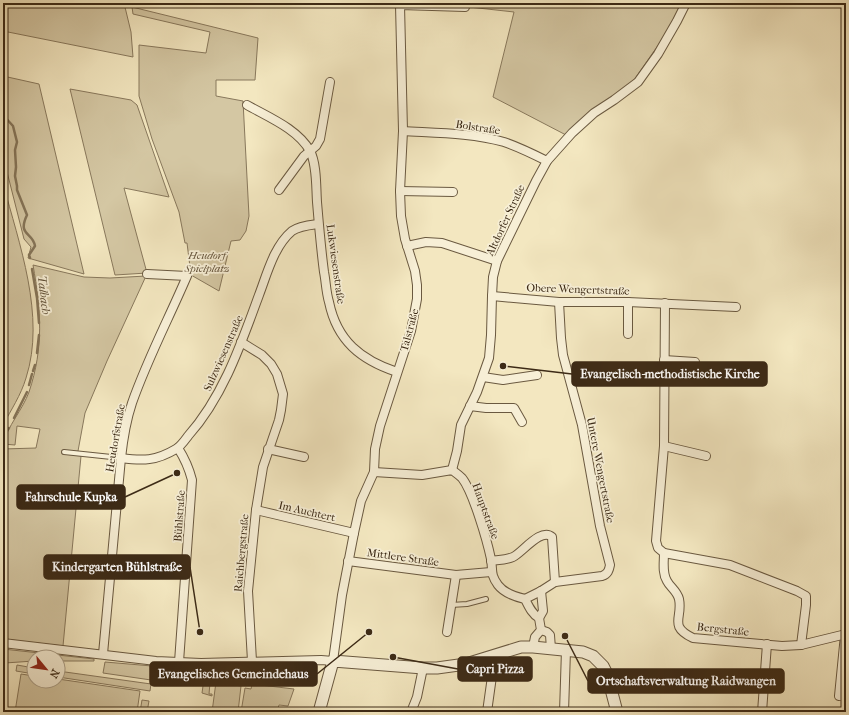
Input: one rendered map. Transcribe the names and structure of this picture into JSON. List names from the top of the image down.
{
  "streets": {
    "street": [
      "Bolstraße",
      "Altdorfer Straße",
      "Lukwiesenstraße",
      "Obere Wengertstraße",
      "Talstraße",
      "Sulzwiesenstraße",
      "Heudorfstraße",
      "Untere Wengertstraße",
      "Im Auchtert",
      "Hauptstraße",
      "Bühlstraße",
      "Raichbergstraße",
      "Mittlere Straße",
      "Bergstraße"
    ]
  },
  "crossings": [
    ["Bolstraße", "Altdorfer Straße"],
    ["Bolstraße", "Talstraße"],
    ["Altdorfer Straße", "Obere Wengertstraße"],
    ["Altdorfer Straße", "Hauptstraße"],
    ["Lukwiesenstraße", "Talstraße"],
    ["Lukwiesenstraße", "Sulzwiesenstraße"],
    ["Obere Wengertstraße", "Untere Wengertstraße"],
    ["Talstraße", "Im Auchtert"],
    ["Talstraße", "Mittlere Straße"],
    ["Sulzwiesenstraße", "Heudorfstraße"],
    ["Sulzwiesenstraße", "Bühlstraße"],
    ["Sulzwiesenstraße", "Raichbergstraße"],
    ["Im Auchtert", "Raichbergstraße"],
    ["Hauptstraße", "Mittlere Straße"]
  ],
  "water": ["Talbach"],
  "parks": ["Heudorf Spielplatz"],
  "places": [
    "Evangelisch-methodistische Kirche",
    "Fahrschule Kupka",
    "Kindergarten Bühlstraße",
    "Evangelisches Gemeindehaus",
    "Ortschaftsverwaltung Raidwangen",
    "Capri Pizza"
  ],
  "north": "bottom right"
}
